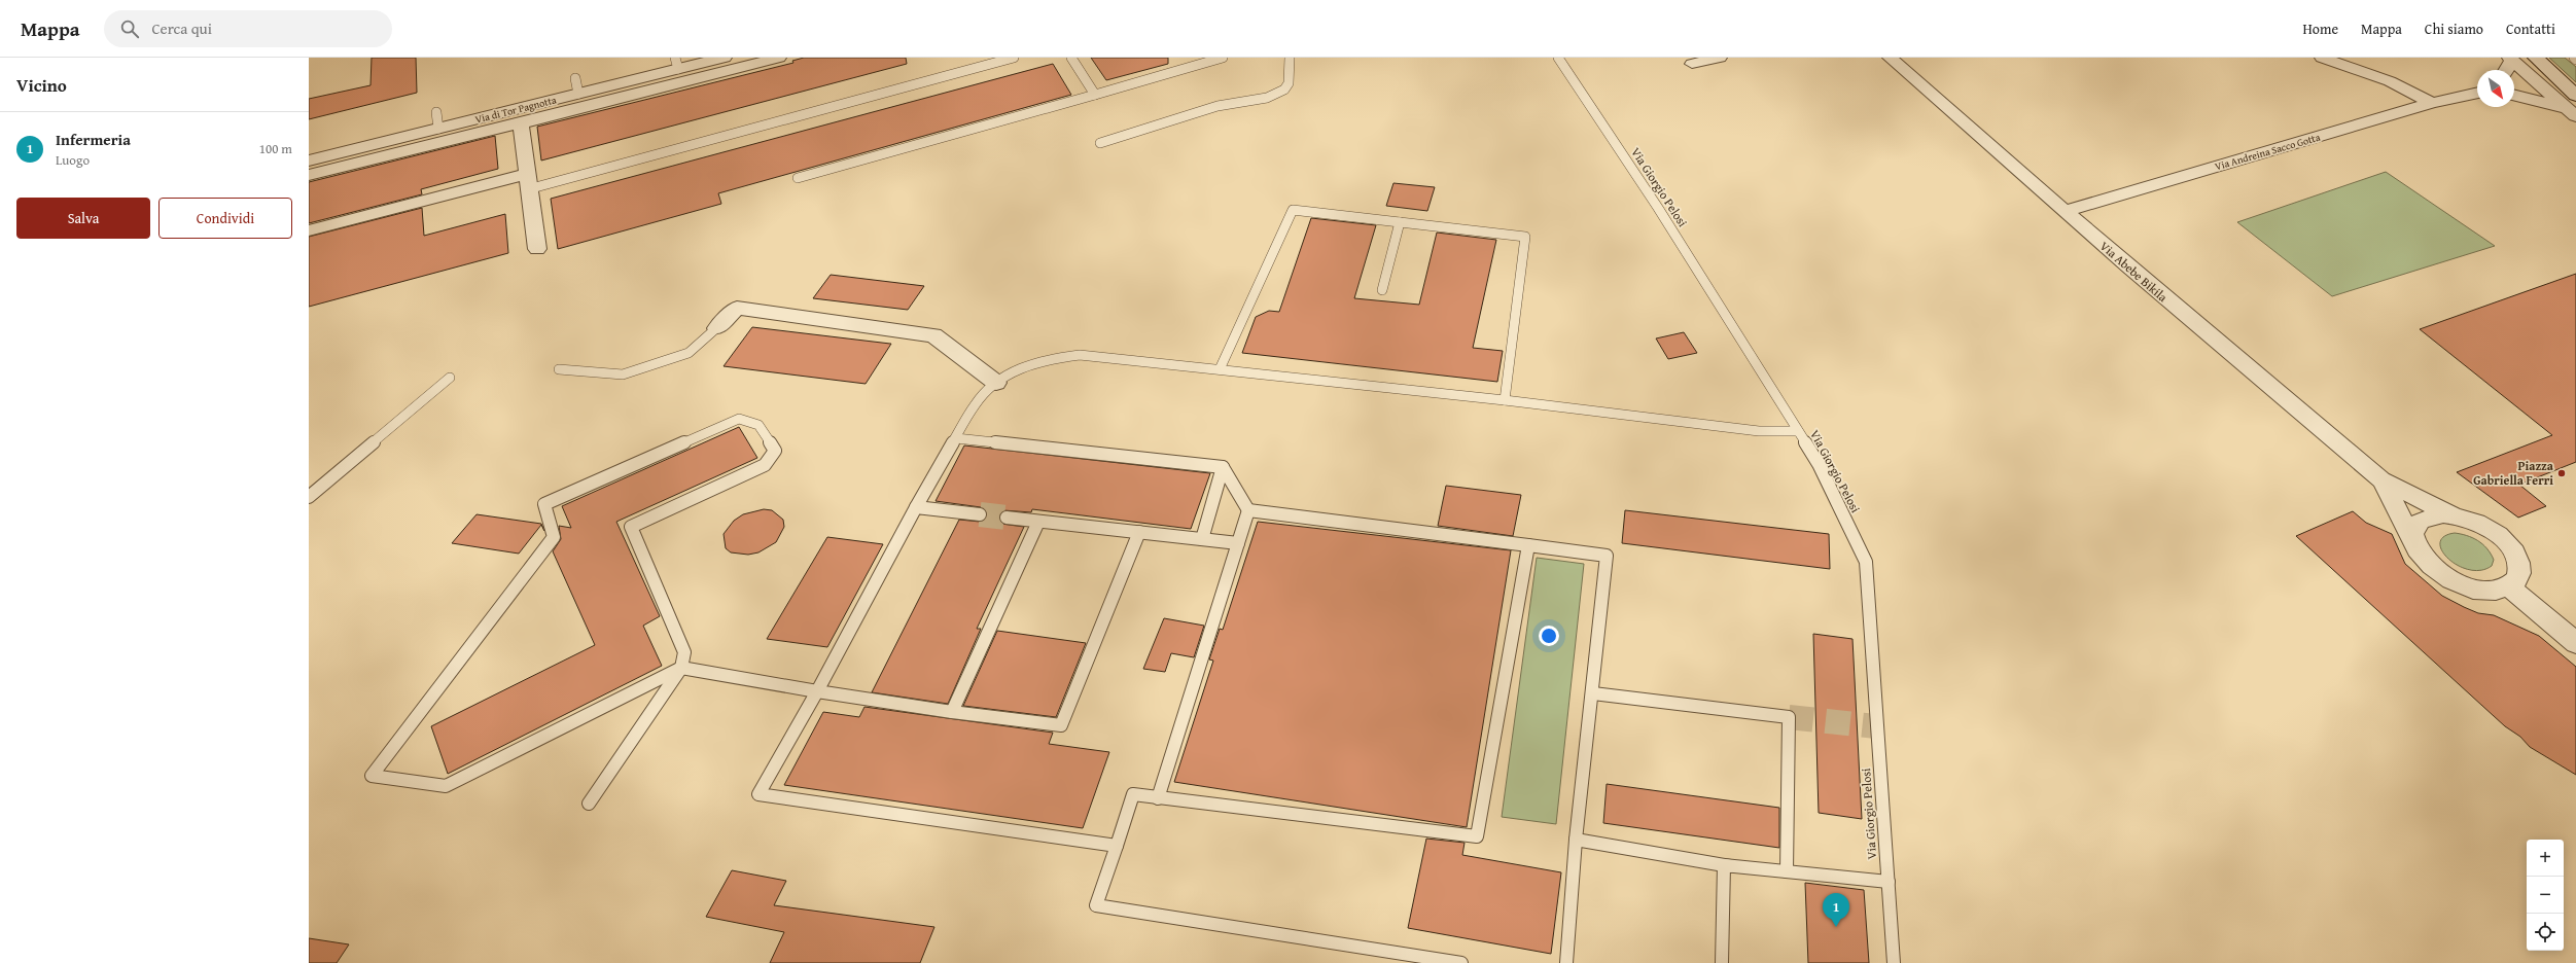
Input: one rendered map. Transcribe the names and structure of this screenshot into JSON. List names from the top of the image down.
{
  "streets": {
    "street": ["Via di Tor Pagnotta", "Via Andreina Sacco Gotta", "Via Abebe Bikila"],
    "lane": ["Via Giorgio Pelosi"]
  },
  "crossings": [
    ["Via Andreina Sacco Gotta", "Via Abebe Bikila"]
  ],
  "places": ["Piazza Gabriella Ferri"],
  "north": "bottom right",
  "page": {
    "header": "Mappa",
    "search": "Cerca qui",
    "nav": [
      "Home",
      "Mappa",
      "Chi siamo",
      "Contatti"
    ],
    "heading": "Vicino",
    "list": [
      {
        "mark": "1",
        "name": "Infermeria",
        "note": "Luogo",
        "value": "100 m"
      }
    ],
    "buttons": ["Salva", "Condividi"],
    "map_buttons": ["+", "−"],
    "pins": "1"
  }
}
